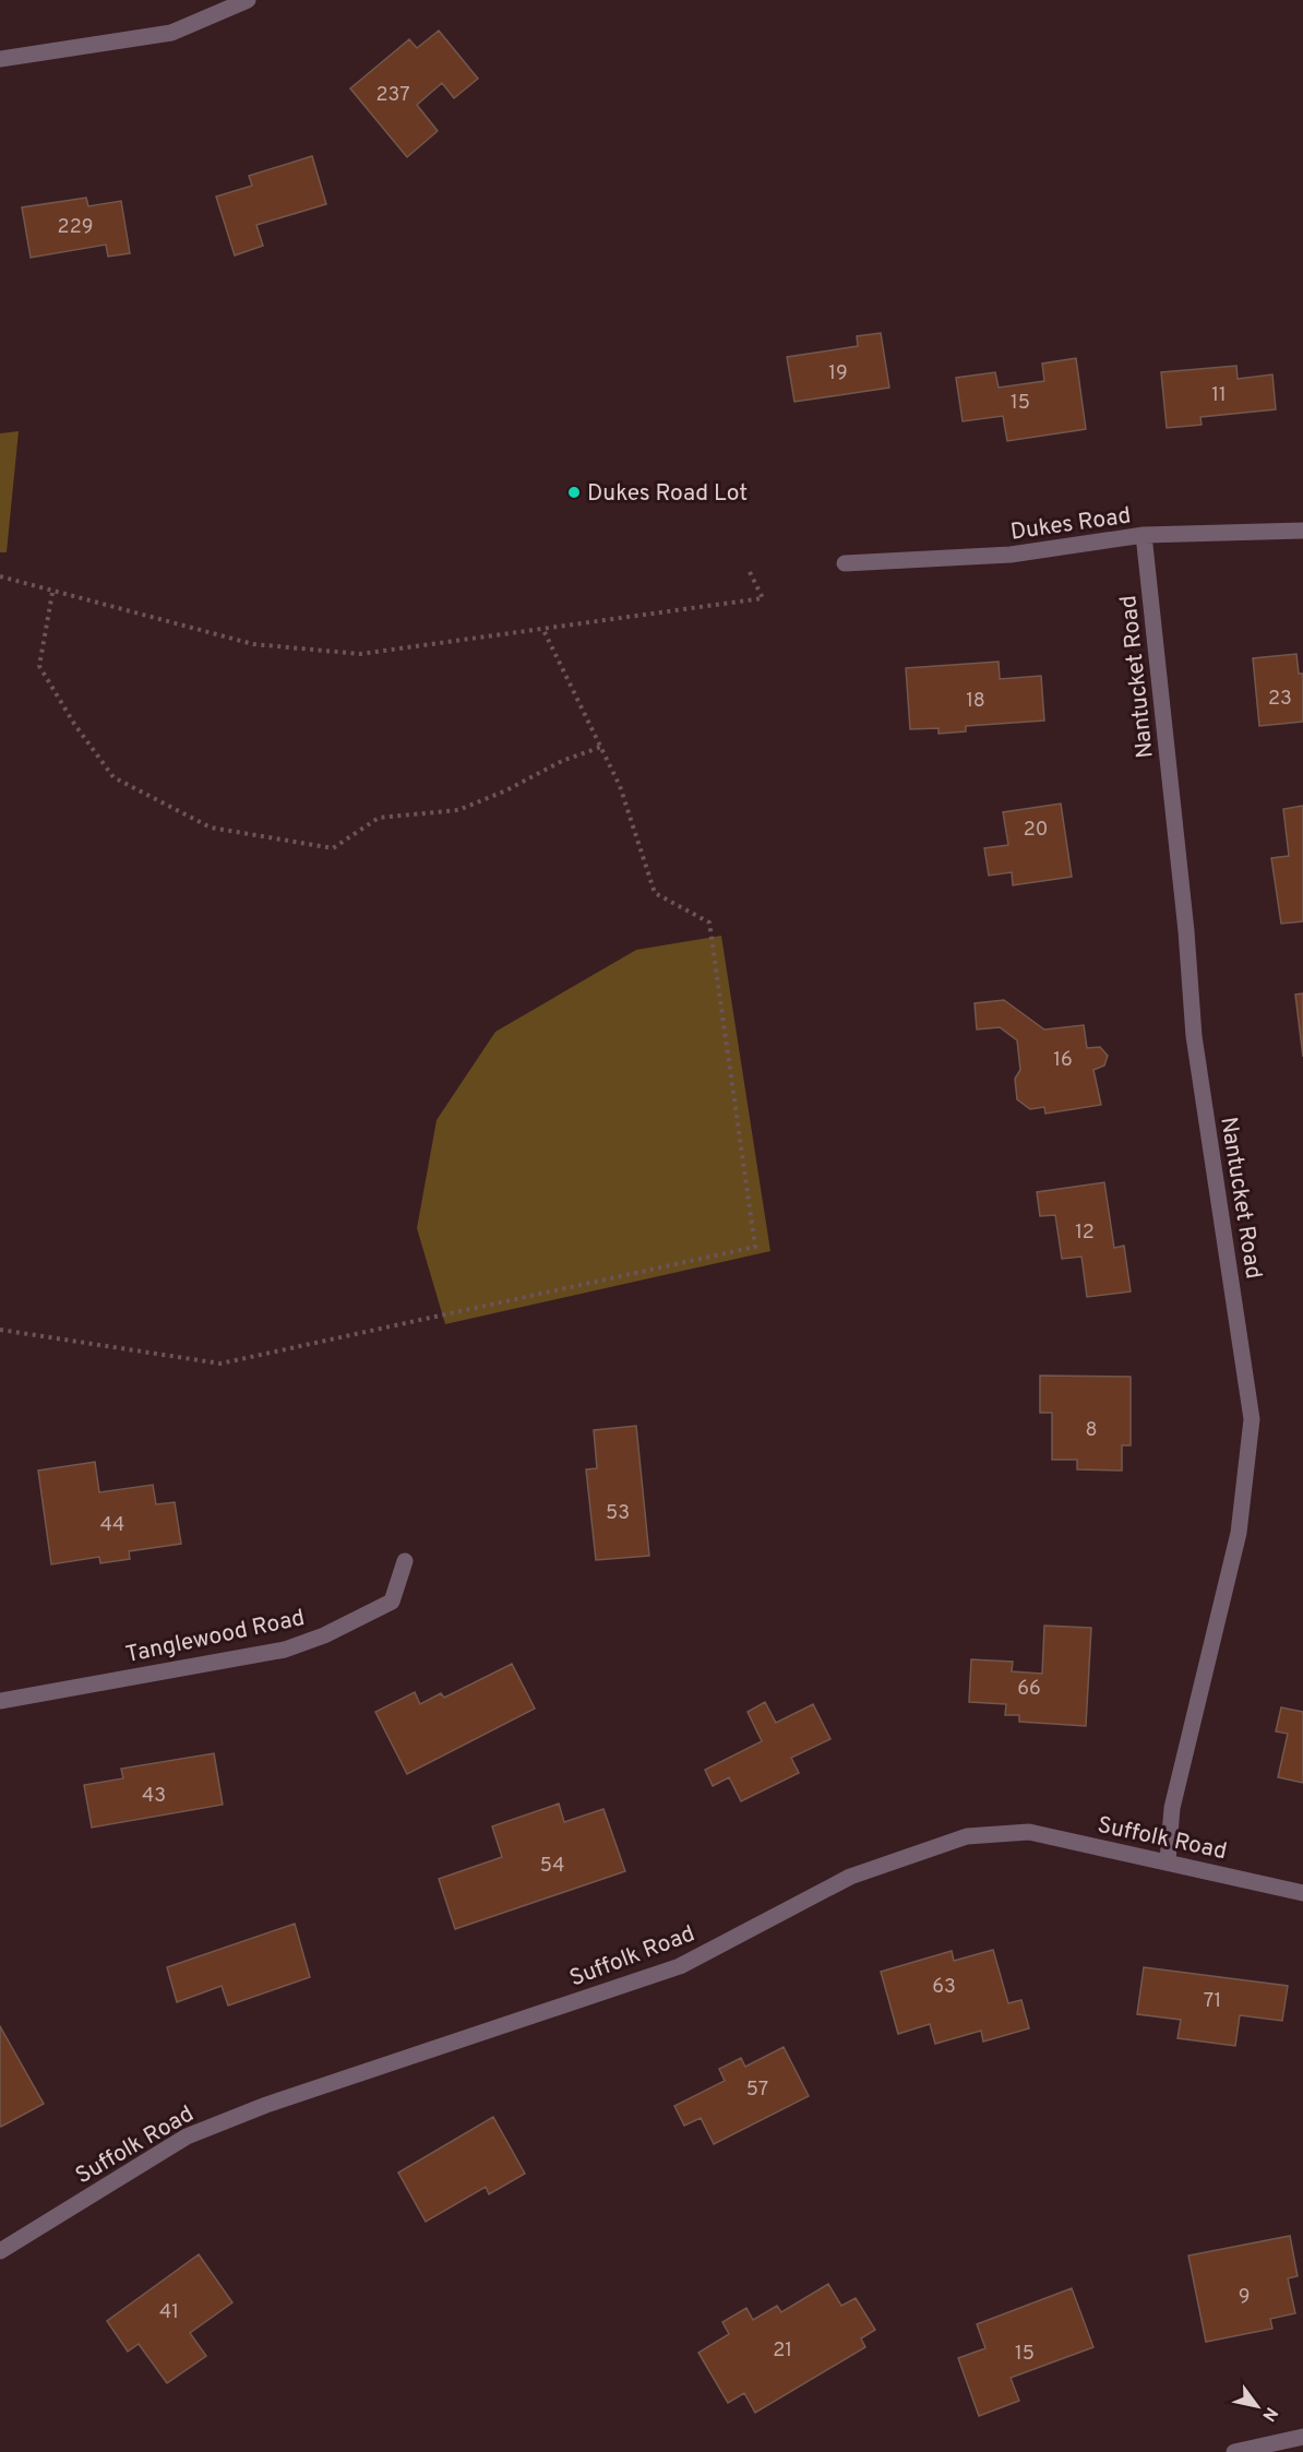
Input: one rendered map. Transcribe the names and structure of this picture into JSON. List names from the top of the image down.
{
  "streets": {
    "street": [
      "Dukes Road",
      "Nantucket Road",
      "Tanglewood Road",
      "Suffolk Road"
    ]
  },
  "crossings": [
    ["Dukes Road", "Nantucket Road"],
    ["Nantucket Road", "Suffolk Road"]
  ],
  "places": ["Dukes Road Lot"],
  "house_numbers": [
    "237",
    "229",
    "19",
    "11",
    "15",
    "23",
    "18",
    "20",
    "16",
    "12",
    "8",
    "53",
    "44",
    "66",
    "43",
    "54",
    "63",
    "71",
    "57",
    "9",
    "41",
    "21",
    "15"
  ],
  "north": "bottom right"
}
